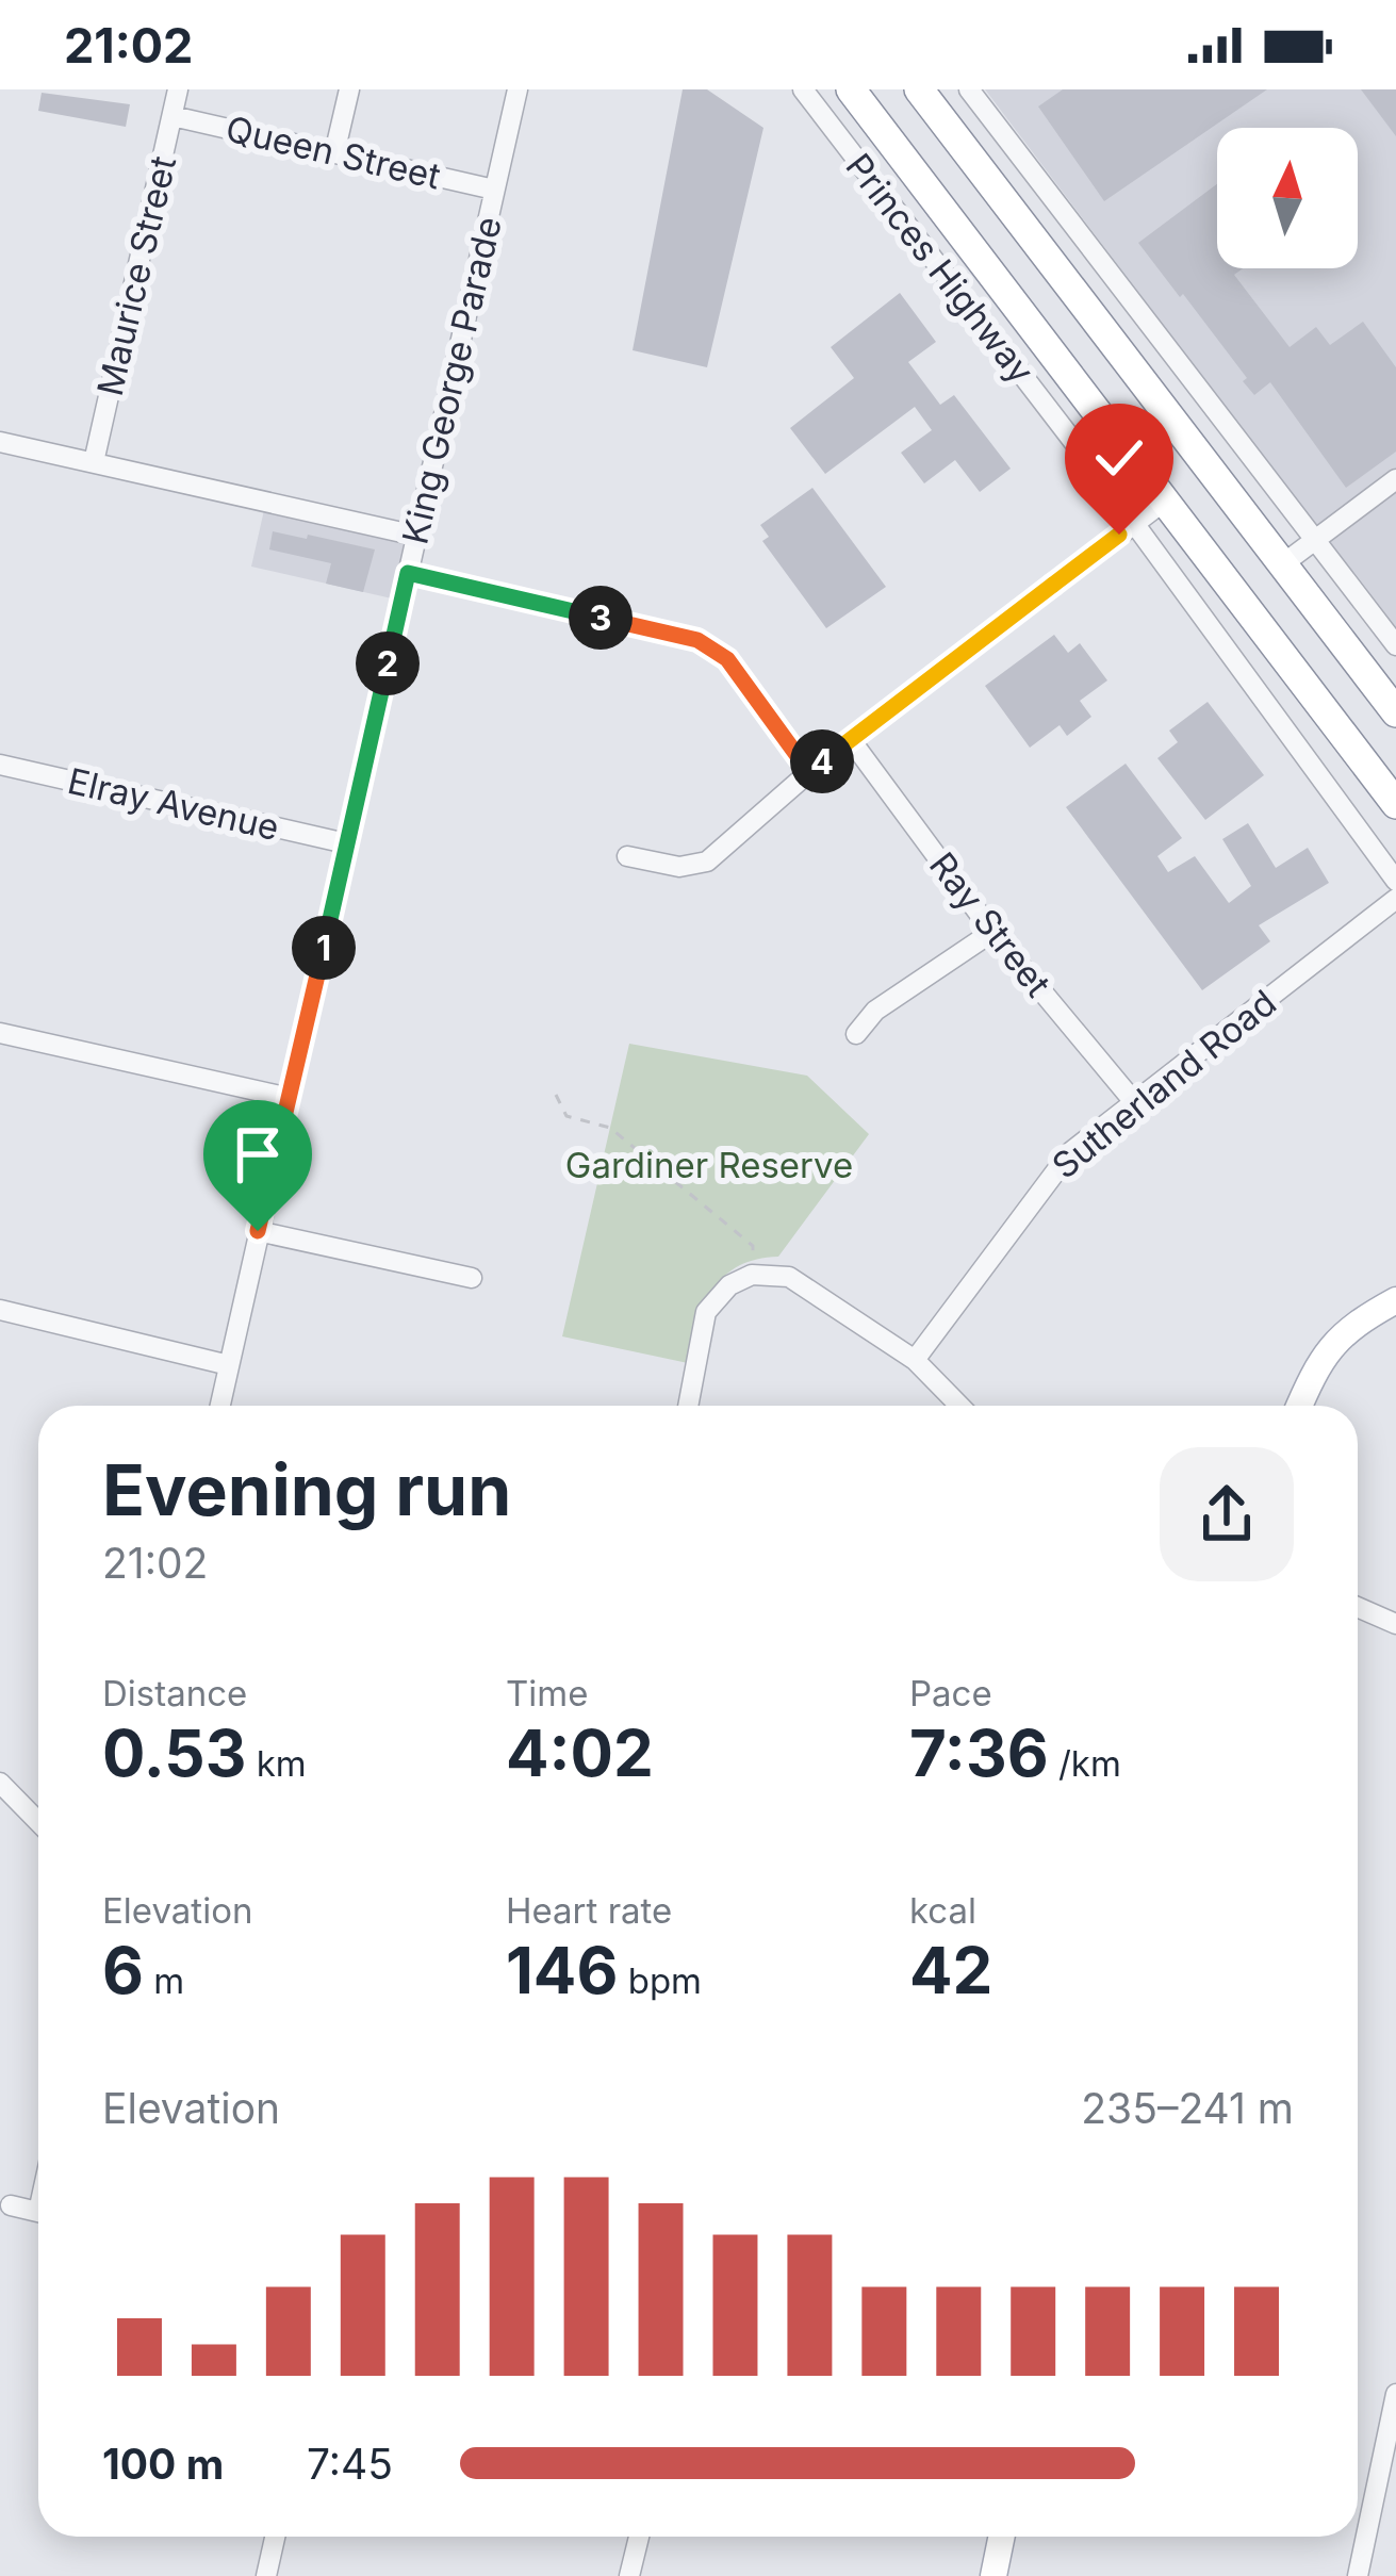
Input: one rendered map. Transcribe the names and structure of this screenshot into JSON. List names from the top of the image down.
{
  "streets": {
    "highway": ["Princes Highway"],
    "street": [
      "Queen Street",
      "Maurice Street",
      "King George Parade",
      "Elray Avenue",
      "Ray Street",
      "Sutherland Road"
    ]
  },
  "crossings": [
    ["Queen Street", "Maurice Street"],
    ["Queen Street", "King George Parade"],
    ["King George Parade", "Elray Avenue"],
    ["Ray Street", "Sutherland Road"]
  ],
  "parks": ["Gardiner Reserve"],
  "north": "top",
  "page": {
    "status": "21:02",
    "pins": [
      "3",
      "2",
      "4",
      "1"
    ],
    "heading": ["Evening run", "21:02"],
    "stats": [
      ["Distance", "0.53 km"],
      ["Time", "4:02"],
      ["Pace", "7:36 /km"],
      ["Elevation", "6 m"],
      ["Heart rate", "146 bpm"],
      ["kcal", "42"]
    ],
    "chart": ["Elevation", "235–241 m"],
    "list": [
      {
        "name": "100 m",
        "note": "7:45"
      }
    ]
  }
}
